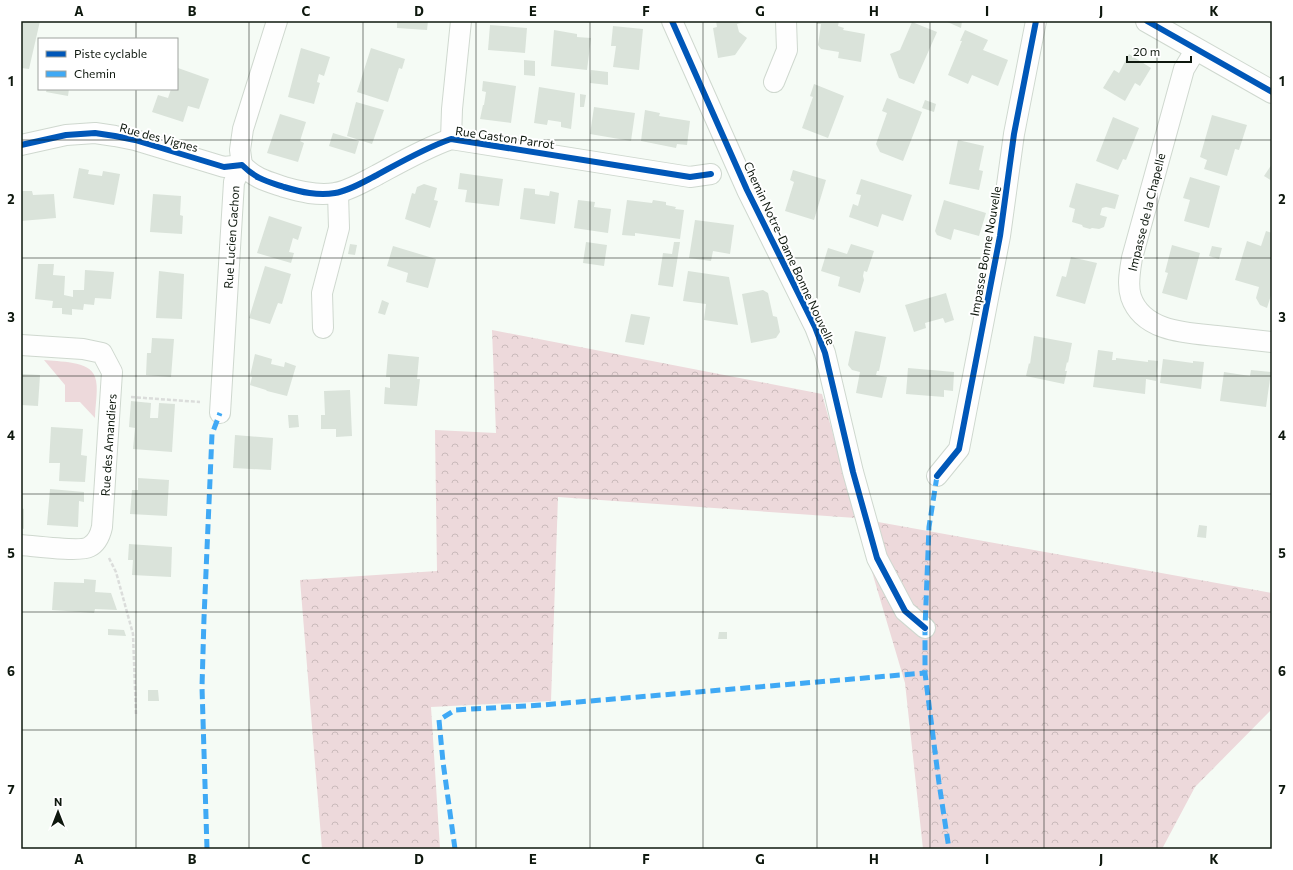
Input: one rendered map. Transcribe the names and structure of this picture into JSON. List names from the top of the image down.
{
  "streets": {
    "street": [
      "Rue des Vignes",
      "Rue Gaston Parrot",
      "Impasse de la Chapelle",
      "Rue Lucien Gachon",
      "Impasse Bonne Nouvelle",
      "Chemin Notre-Dame Bonne Nouvelle",
      "Rue des Amandiers"
    ]
  },
  "crossings": [
    ["Rue des Vignes", "Rue Gaston Parrot"],
    ["Rue des Vignes", "Rue Lucien Gachon"],
    ["Rue Gaston Parrot", "Rue Lucien Gachon"]
  ],
  "legend": ["Piste cyclable", "Chemin"],
  "scale_bar": "20 m",
  "north": "top",
  "grid": {
    "columns": [
      "A",
      "B",
      "C",
      "D",
      "E",
      "F",
      "G",
      "H",
      "I",
      "J",
      "K"
    ],
    "rows": [
      "1",
      "2",
      "3",
      "4",
      "5",
      "6",
      "7"
    ]
  }
}
